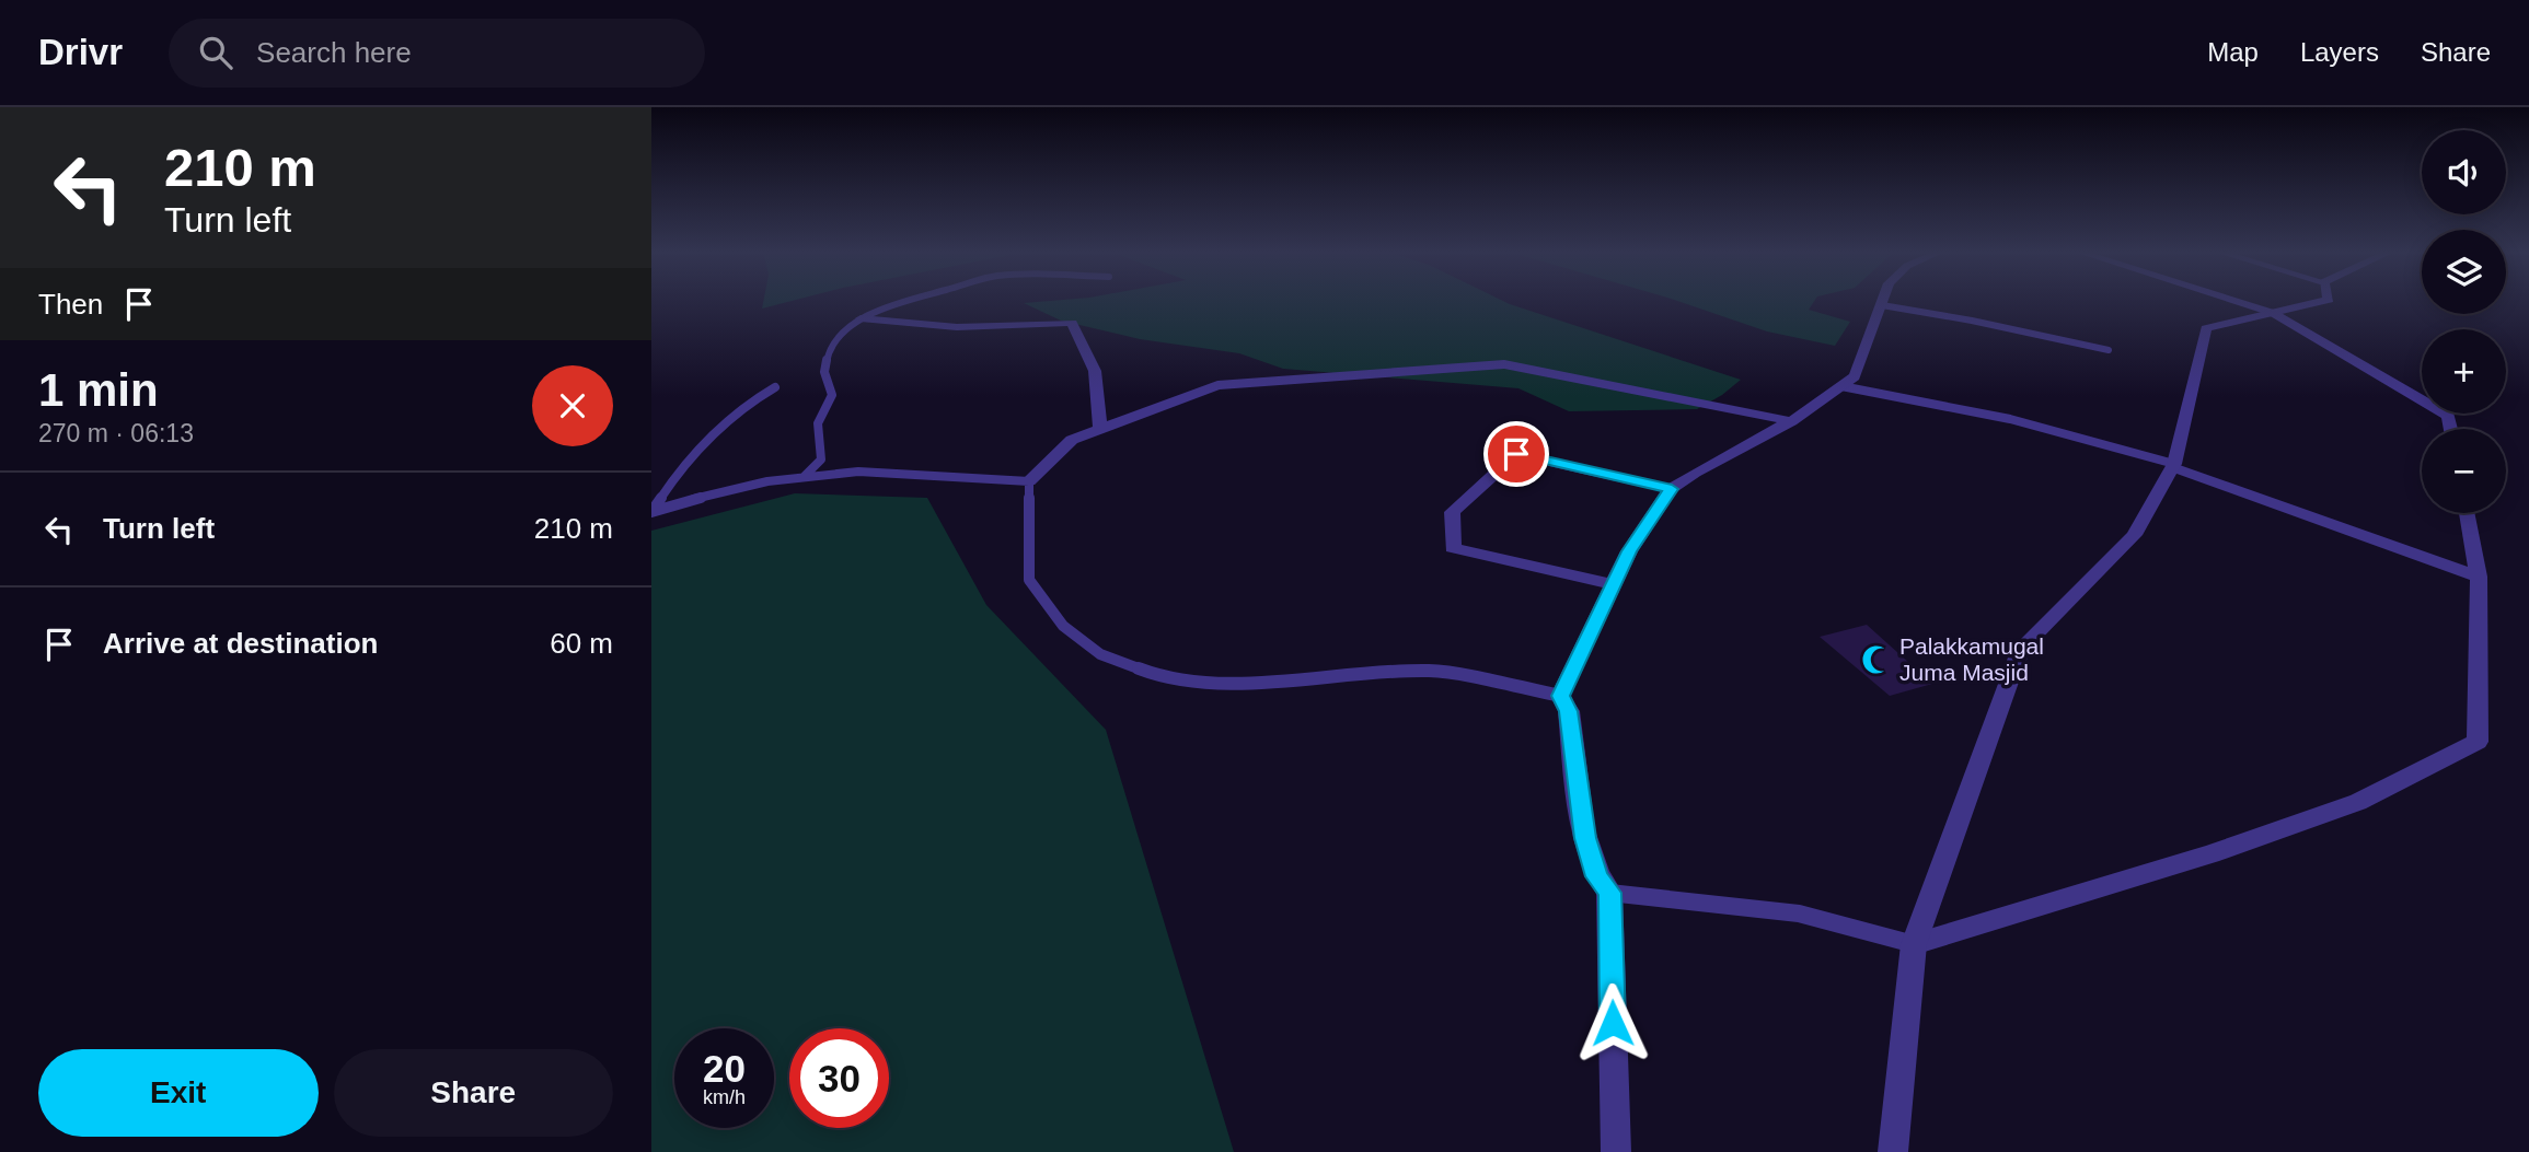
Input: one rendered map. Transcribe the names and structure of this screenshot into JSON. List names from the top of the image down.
{
  "places": {
    "mosque": ["Palakkamugal Juma Masjid"]
  },
  "page": {
    "header": "Drivr",
    "search": "Search here",
    "nav": ["Map", "Layers", "Share"],
    "turn": ["210 m", "Turn left"],
    "map_buttons": ["+", "−"],
    "then": "Then",
    "heading": ["1 min", "270 m · 06:13"],
    "list": [
      {
        "name": "Turn left",
        "value": "210 m"
      },
      {
        "name": "Arrive at destination",
        "value": "60 m"
      }
    ],
    "speed": "20 km/h",
    "limit": "30",
    "buttons": ["Exit", "Share"]
  }
}
